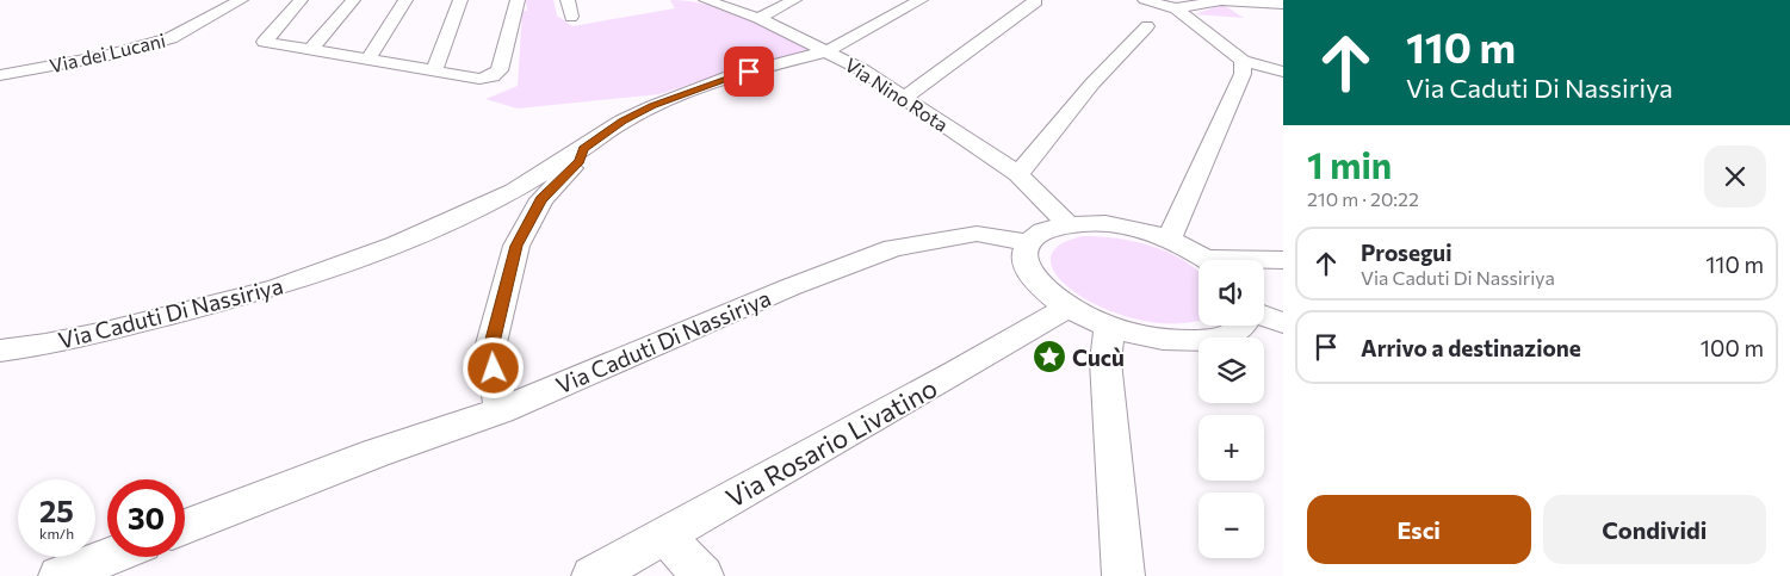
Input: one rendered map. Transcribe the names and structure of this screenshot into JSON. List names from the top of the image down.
{
  "streets": {
    "street": [
      "Via dei Lucani",
      "Via Nino Rota",
      "Via Caduti Di Nassiriya",
      "Via Rosario Livatino"
    ]
  },
  "crossings": [
    ["Via Nino Rota", "Via Caduti Di Nassiriya"]
  ],
  "places": {
    "place": ["Cucù"]
  },
  "page": {
    "turn": ["110 m", "Via Caduti Di Nassiriya"],
    "heading": ["1 min", "210 m · 20:22"],
    "list": [
      {
        "name": "Prosegui",
        "note": "Via Caduti Di Nassiriya",
        "value": "110 m"
      },
      {
        "name": "Arrivo a destinazione",
        "value": "100 m"
      }
    ],
    "map_buttons": ["+", "−"],
    "speed": "25 km/h",
    "limit": "30",
    "buttons": ["Esci", "Condividi"]
  }
}
